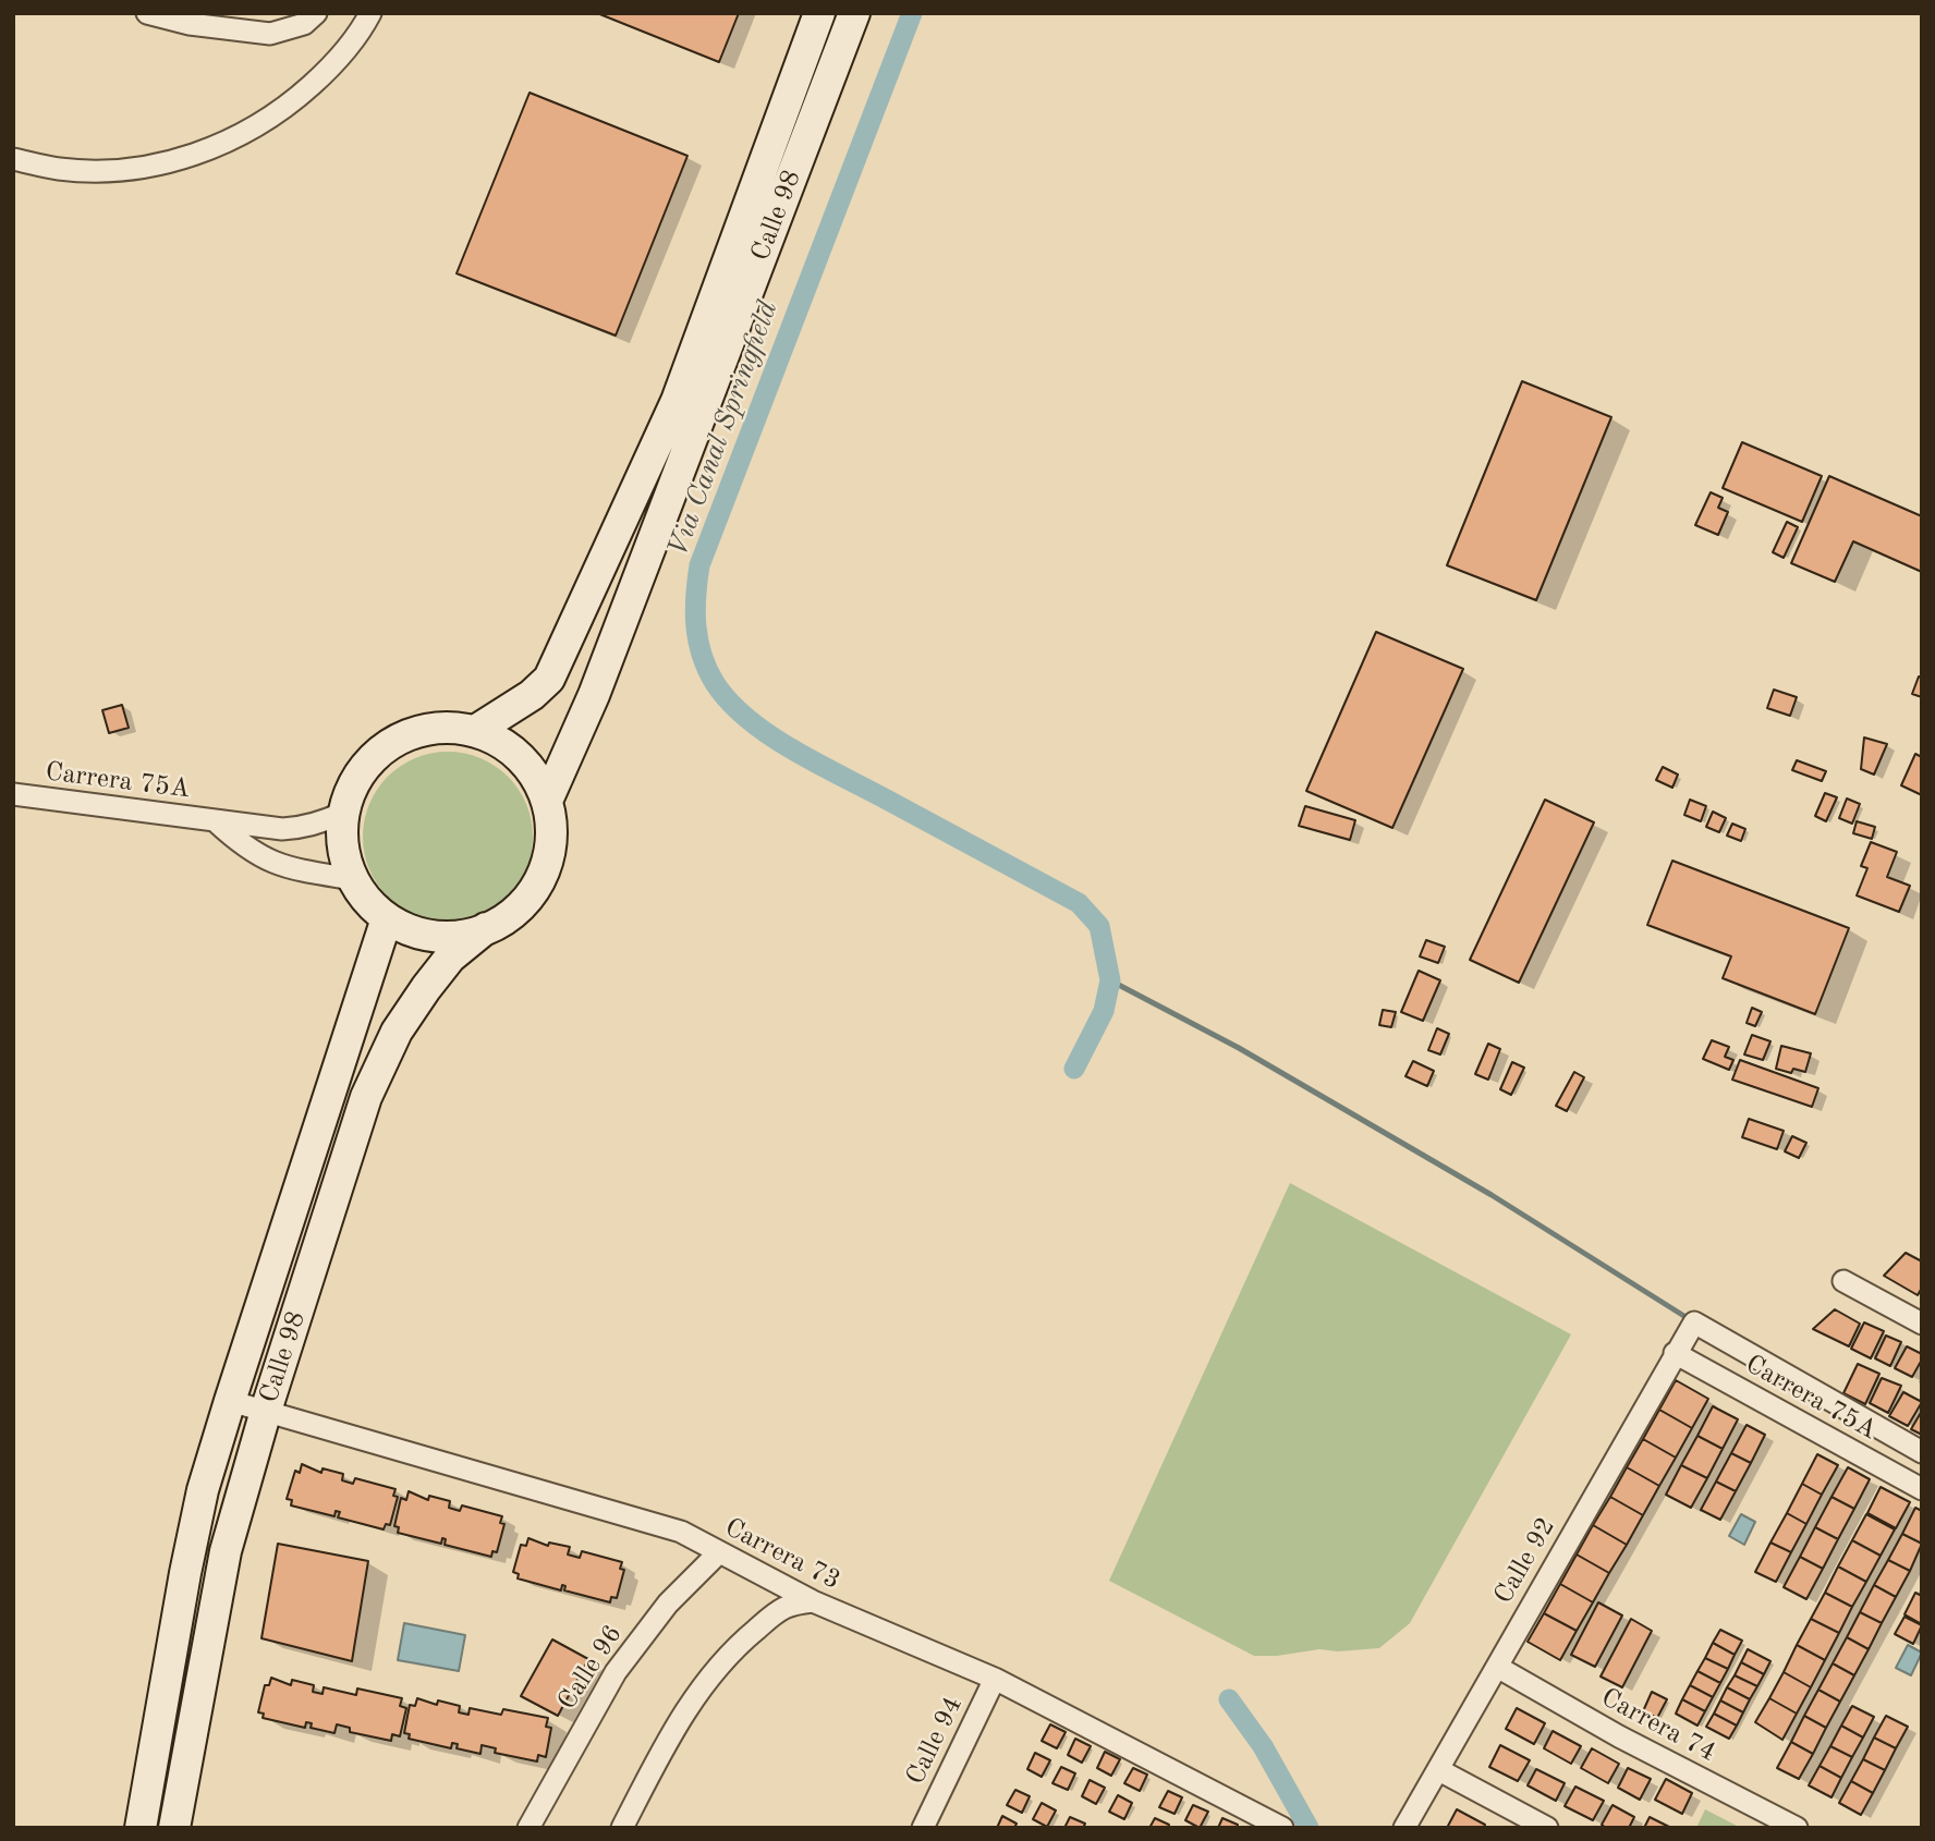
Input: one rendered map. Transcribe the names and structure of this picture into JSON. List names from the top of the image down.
{
  "streets": {
    "street": [
      "Calle 98",
      "Carrera 75A",
      "Carrera 73",
      "Calle 92",
      "Calle 96",
      "Carrera 74",
      "Calle 94"
    ]
  },
  "crossings": [
    ["Calle 98", "Carrera 75A"],
    ["Calle 98", "Carrera 73"],
    ["Carrera 75A", "Calle 92"],
    ["Carrera 73", "Calle 96"],
    ["Carrera 73", "Calle 94"],
    ["Calle 92", "Carrera 74"]
  ],
  "water": ["Via Canal Springfield"]
}
